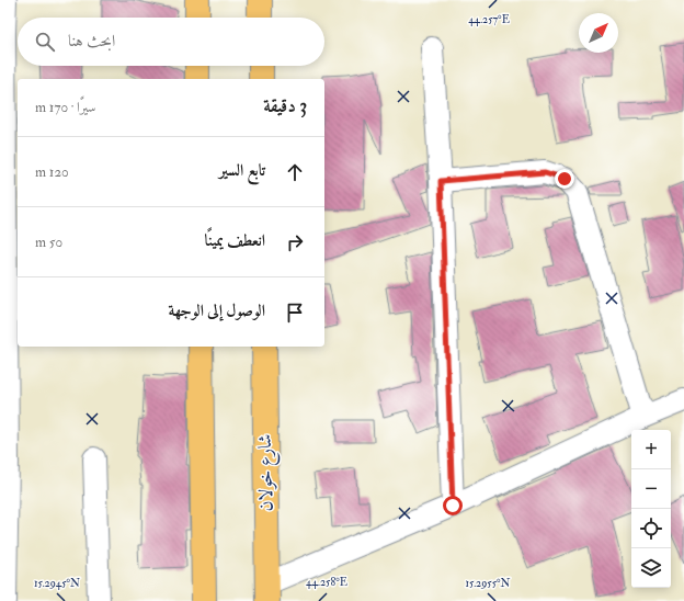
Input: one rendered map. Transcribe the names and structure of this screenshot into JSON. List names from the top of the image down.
{
  "streets": {
    "main road": ["شارع خولان"]
  },
  "north": "top right",
  "page": {
    "search": "ابحث هنا",
    "heading": ["3 دقيقة", "سيرًا · 170 m"],
    "list": [
      ["تابع السير", "120 m"],
      ["انعطف يمينًا", "50 m"],
      "الوصول إلى الوجهة"
    ],
    "map_buttons": ["+", "−"]
  },
  "coordinates": [
    "44.257°E",
    "44.258°E",
    "15.2945°N",
    "15.2955°N"
  ]
}
